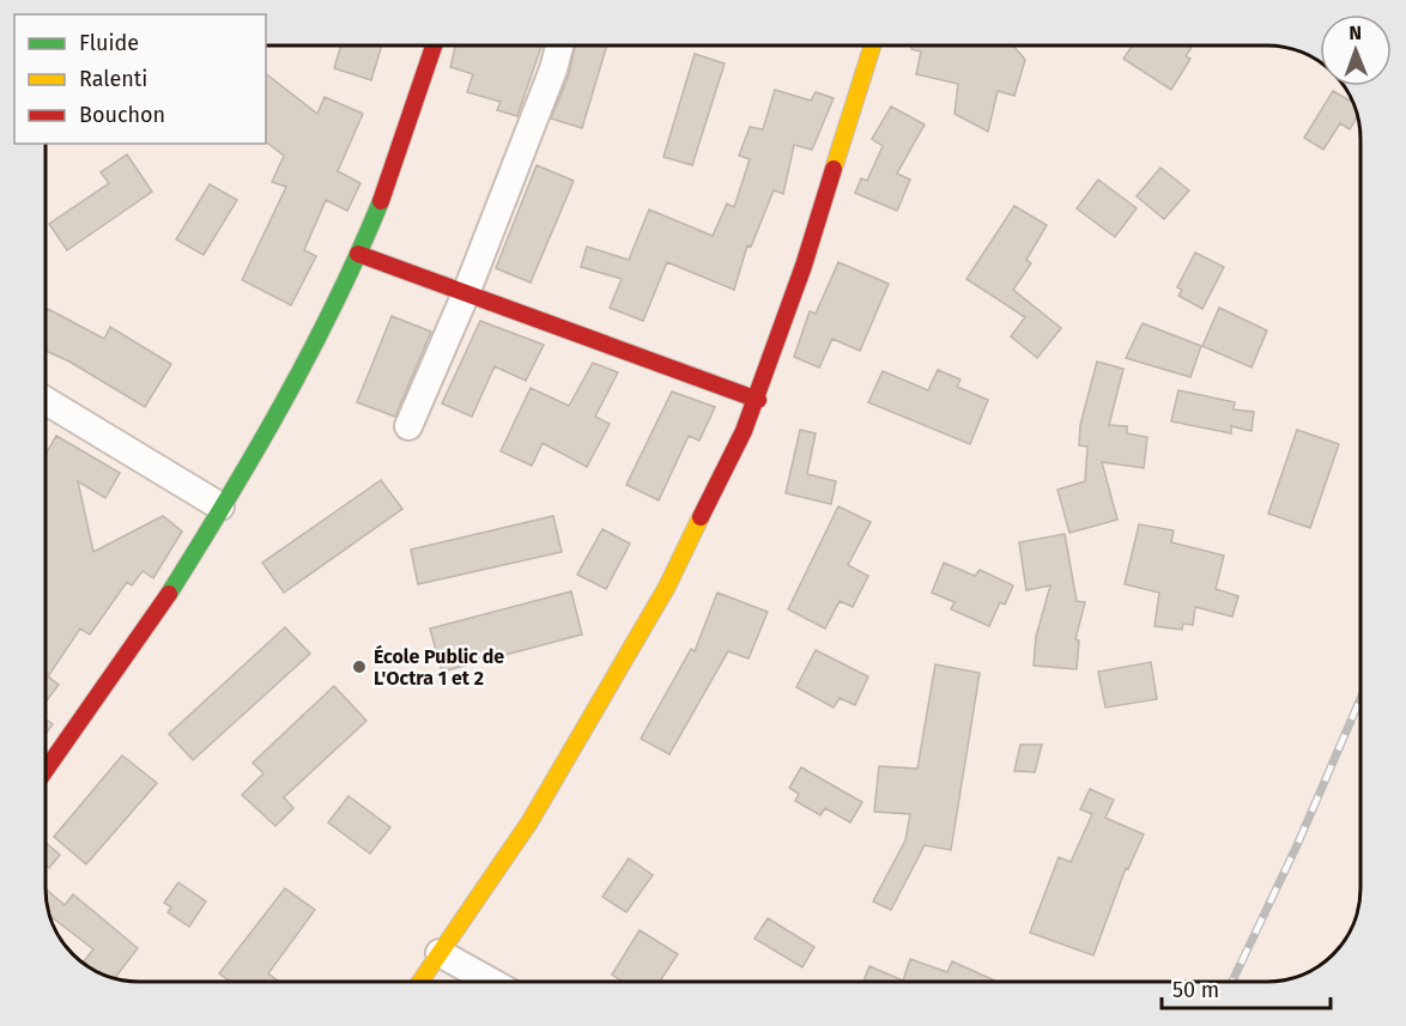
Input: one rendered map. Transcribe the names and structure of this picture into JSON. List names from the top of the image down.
{
  "places": ["École Public de L'Octra 1 et 2"],
  "legend": ["Fluide", "Ralenti", "Bouchon"],
  "scale_bar": "50 m",
  "north": "top"
}
